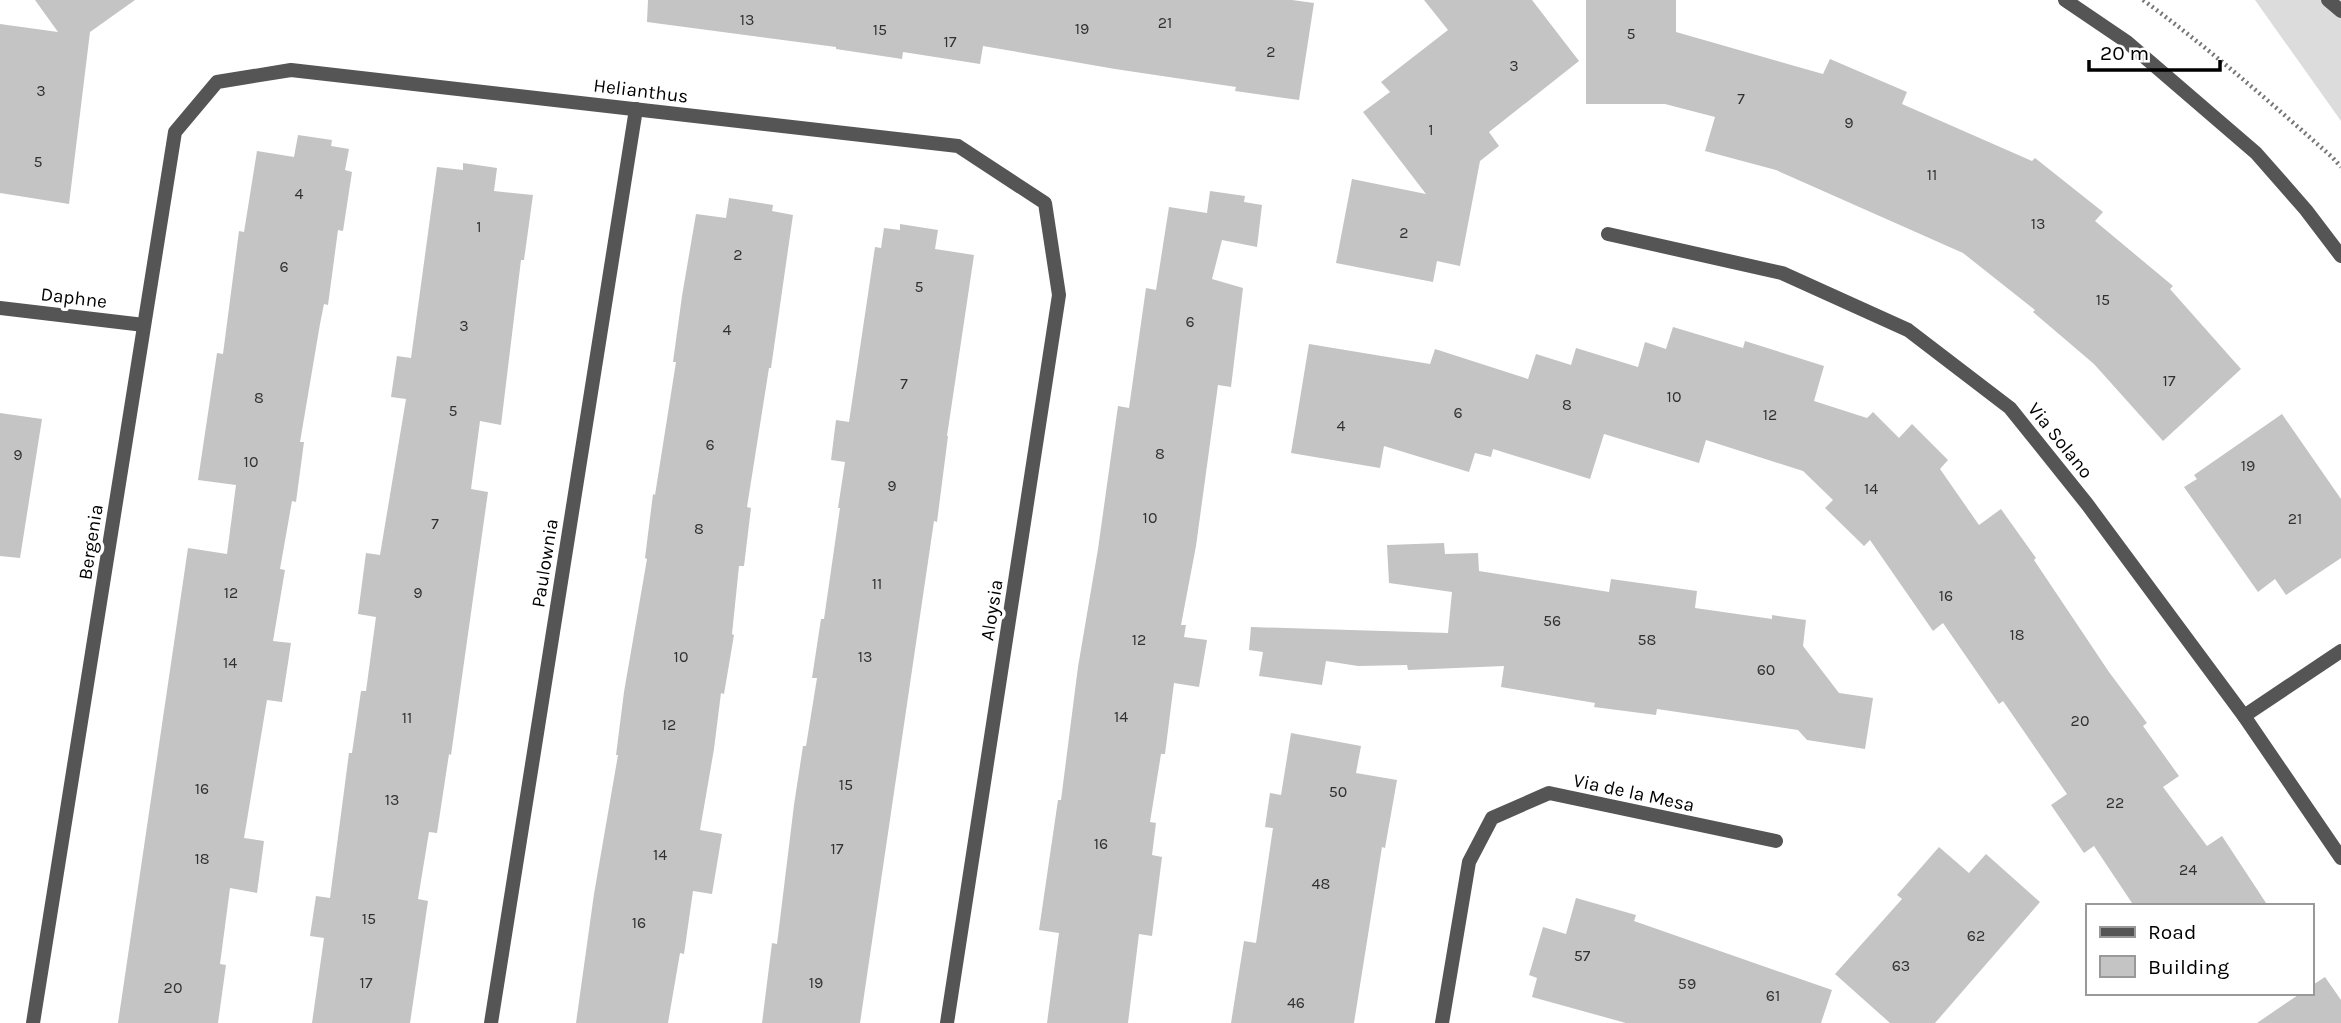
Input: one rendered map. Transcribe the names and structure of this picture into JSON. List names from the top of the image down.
{
  "streets": {
    "street": [
      "Helianthus",
      "Daphne",
      "Via Solano",
      "Bergenia",
      "Paulownia",
      "Aloysia",
      "Via de la Mesa"
    ]
  },
  "crossings": [
    ["Helianthus", "Bergenia"],
    ["Helianthus", "Paulownia"],
    ["Helianthus", "Aloysia"],
    ["Daphne", "Bergenia"]
  ],
  "house_numbers": [
    "13",
    "21",
    "19",
    "15",
    "5",
    "17",
    "2",
    "3",
    "3",
    "7",
    "9",
    "1",
    "5",
    "11",
    "4",
    "13",
    "1",
    "2",
    "2",
    "6",
    "5",
    "15",
    "6",
    "3",
    "4",
    "17",
    "7",
    "10",
    "8",
    "8",
    "5",
    "6",
    "12",
    "4",
    "6",
    "8",
    "9",
    "10",
    "19",
    "9",
    "14",
    "10",
    "21",
    "7",
    "8",
    "11",
    "12",
    "9",
    "16",
    "56",
    "18",
    "12",
    "58",
    "10",
    "13",
    "14",
    "60",
    "14",
    "11",
    "20",
    "12",
    "15",
    "16",
    "50",
    "13",
    "22",
    "16",
    "17",
    "14",
    "18",
    "24",
    "48",
    "15",
    "16",
    "62",
    "57",
    "63",
    "17",
    "19",
    "59",
    "20",
    "61",
    "46"
  ],
  "legend": ["Road", "Building"],
  "scale_bar": "20 m"
}
